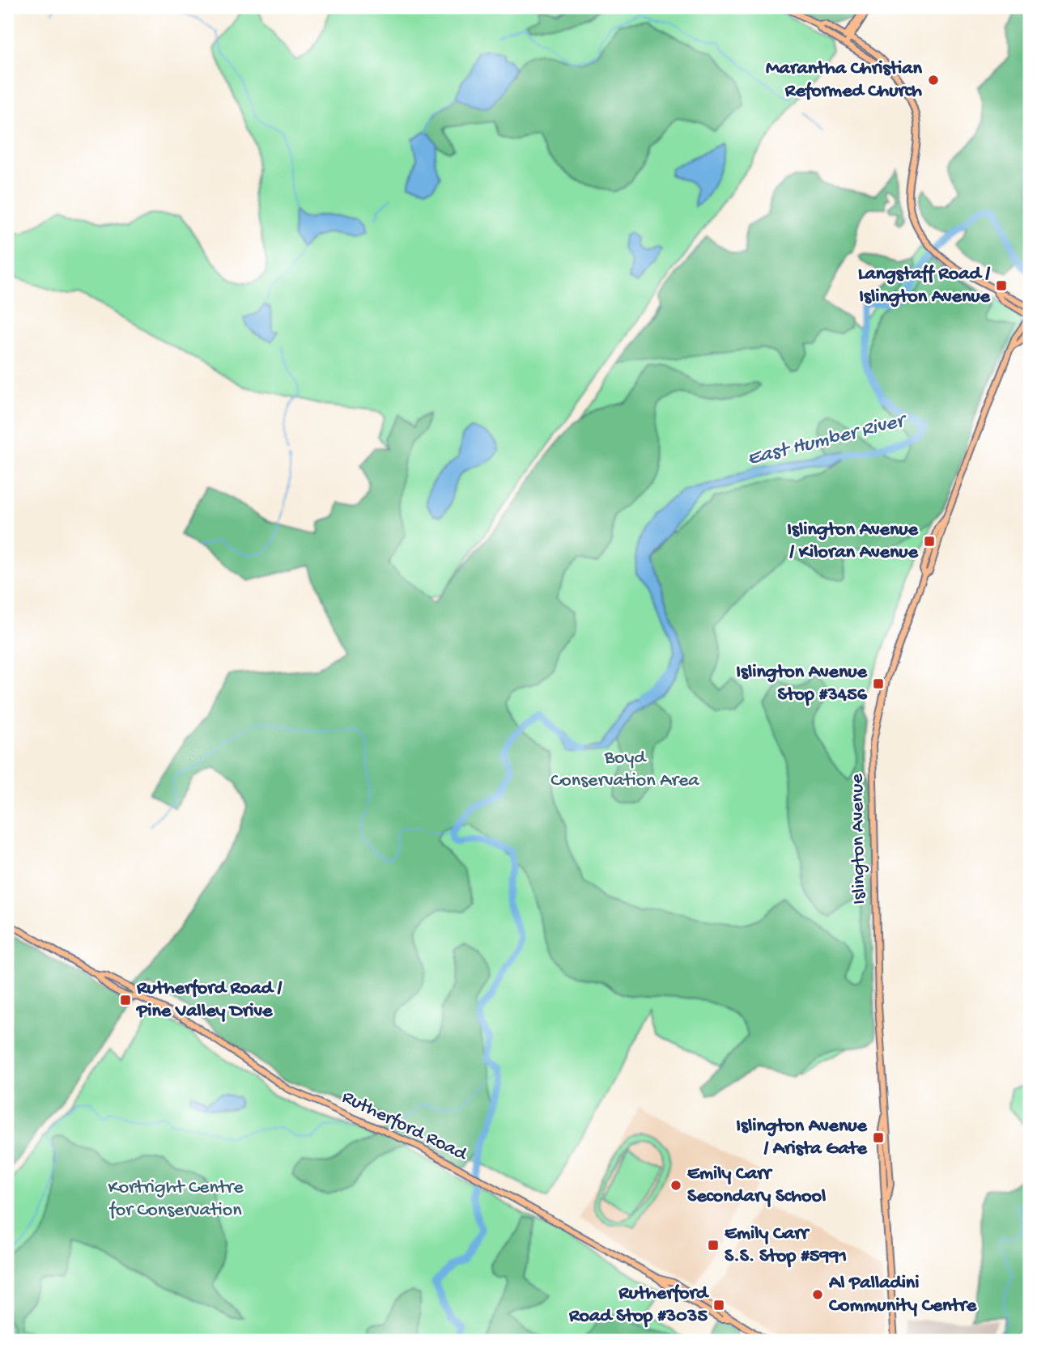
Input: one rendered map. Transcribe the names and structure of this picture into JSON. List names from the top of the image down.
{
  "streets": {
    "main road": ["Islington Avenue", "Rutherford Road"]
  },
  "water": ["East Humber River"],
  "parks": ["Boyd Conservation Area", "Kortright Centre for Conservation"],
  "places": {
    "other": ["Marantha Christian Reformed Church", "Emily Carr Secondary School", "Al Palladini Community Centre"],
    "transit": [
      "Langstaff Road / Islington Avenue",
      "Islington Avenue / Kiloran Avenue",
      "Islington Avenue Stop #3456",
      "Rutherford Road / Pine Valley Drive",
      "Islington Avenue / Arista Gate",
      "Emily Carr S.S. Stop #5991",
      "Rutherford Road Stop #3035"
    ]
  }
}
